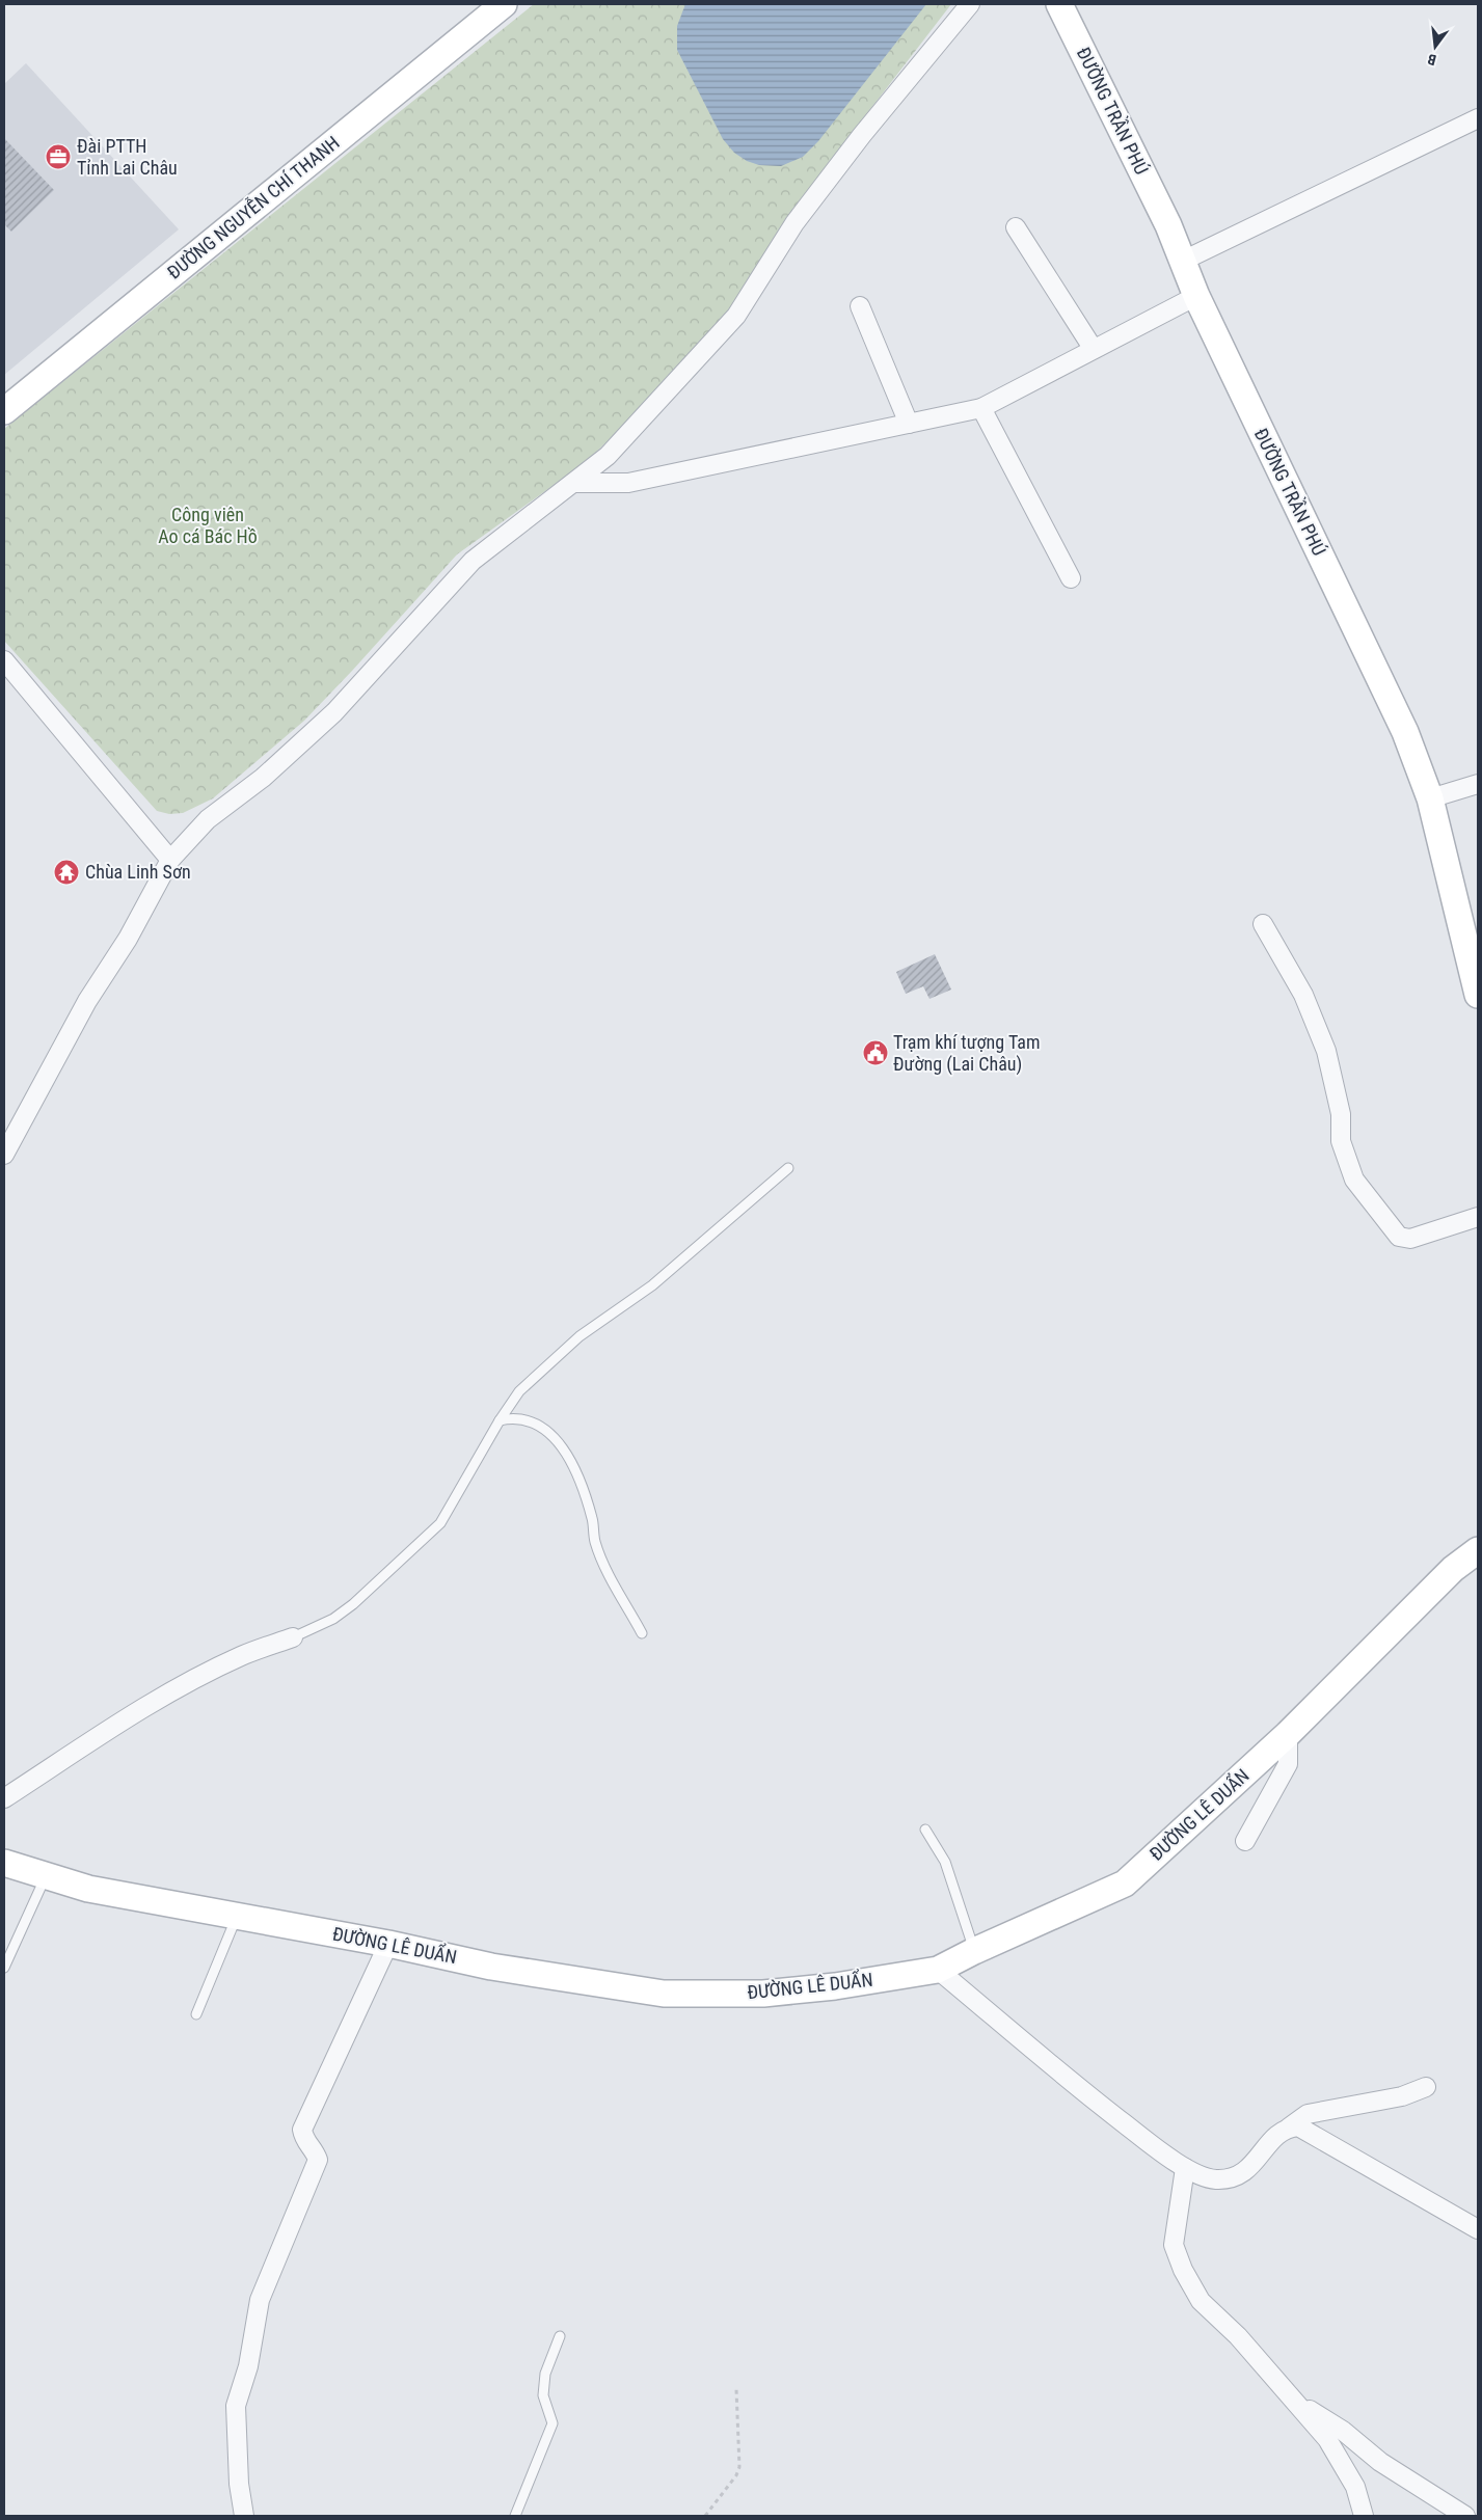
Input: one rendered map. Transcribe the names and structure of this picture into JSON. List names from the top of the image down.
{
  "streets": {
    "street": ["ĐƯỜNG TRẦN PHÚ", "ĐƯỜNG NGUYỄN CHÍ THANH", "ĐƯỜNG LÊ DUẨN"]
  },
  "parks": ["Công viên Ao cá Bác Hồ"],
  "places": {
    "office": ["Đài PTTH Tỉnh Lai Châu"],
    "temple": ["Chùa Linh Sơn"],
    "public building": ["Trạm khí tượng Tam Đường (Lai Châu)"]
  },
  "north": "bottom"
}
